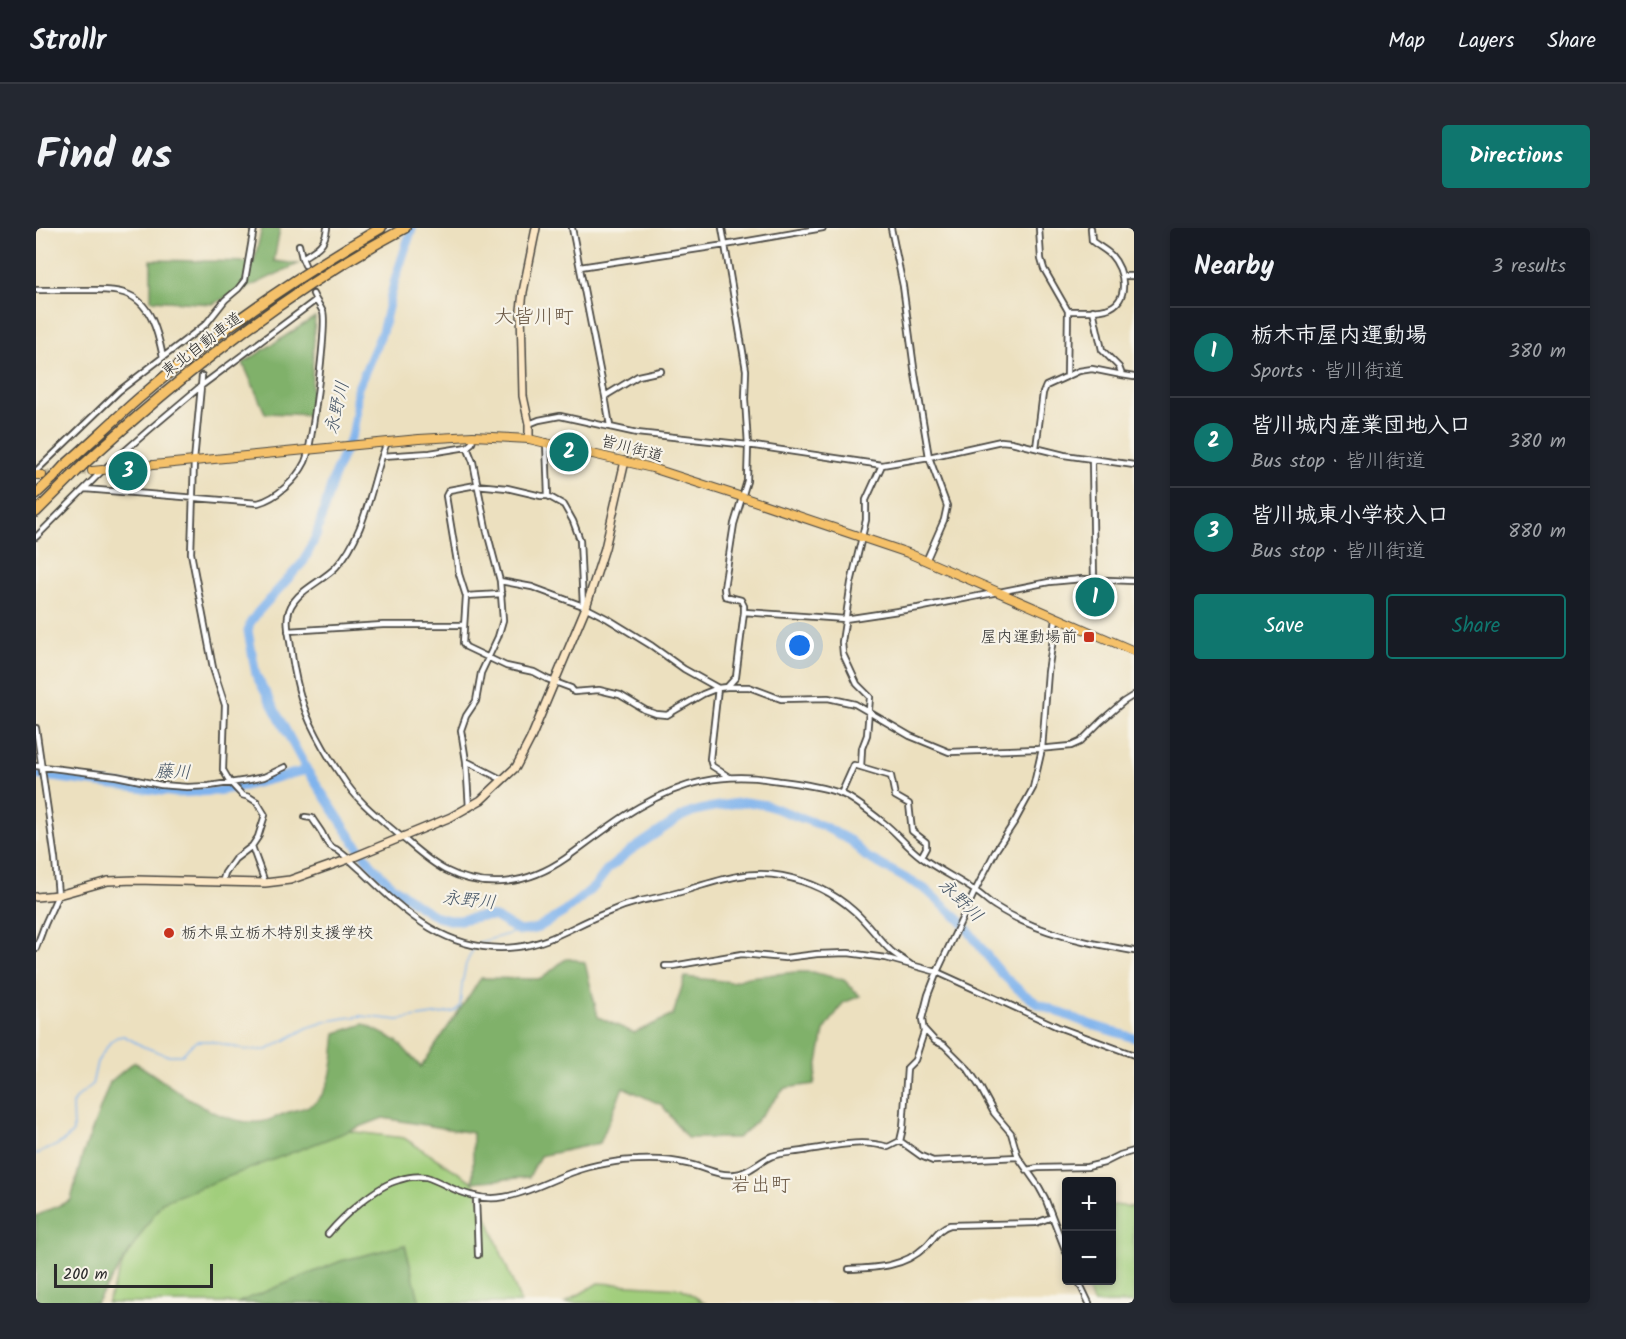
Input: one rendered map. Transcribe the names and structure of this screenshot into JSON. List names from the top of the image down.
{
  "streets": {
    "highway": ["東北自動車道"],
    "main road": ["皆川街道"]
  },
  "districts": ["大皆川町", "岩出町"],
  "water": ["永野川", "藤川"],
  "places": {
    "transit": ["屋内運動場前"],
    "other": ["栃木県立栃木特別支援学校"]
  },
  "scale_bar": "200 m",
  "page": {
    "header": "Strollr",
    "nav": ["Map", "Layers", "Share"],
    "title": "Find us",
    "buttons": [
      "Directions",
      ["Save", "Share"]
    ],
    "heading": ["Nearby", "3 results"],
    "list": [
      {
        "mark": "1",
        "name": "栃木市屋内運動場",
        "note": "Sports · 皆川街道",
        "value": "380 m"
      },
      {
        "mark": "2",
        "name": "皆川城内産業団地入口",
        "note": "Bus stop · 皆川街道",
        "value": "380 m"
      },
      {
        "mark": "3",
        "name": "皆川城東小学校入口",
        "note": "Bus stop · 皆川街道",
        "value": "880 m"
      }
    ],
    "pins": ["2", "3", "1"],
    "map_buttons": ["+", "−"],
    "scale": "200 m"
  }
}
